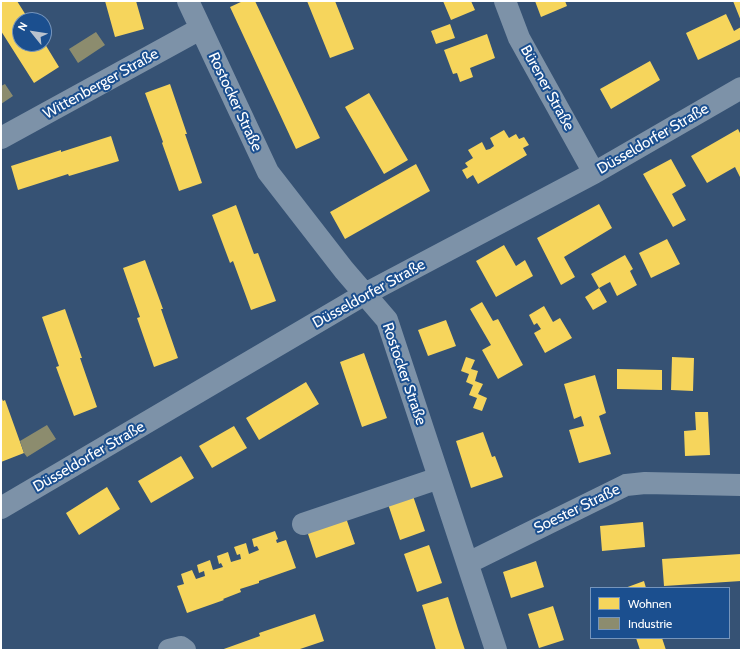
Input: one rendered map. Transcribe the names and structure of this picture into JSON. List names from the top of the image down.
{
  "streets": {
    "street": [
      "Wittenberger Straße",
      "Bürener Straße",
      "Rostocker Straße",
      "Düsseldorfer Straße",
      "Soester Straße"
    ]
  },
  "crossings": [
    ["Wittenberger Straße", "Rostocker Straße"],
    ["Bürener Straße", "Düsseldorfer Straße"],
    ["Rostocker Straße", "Düsseldorfer Straße"],
    ["Rostocker Straße", "Soester Straße"]
  ],
  "legend": ["Wohnen", "Industrie"],
  "north": "top left"
}
